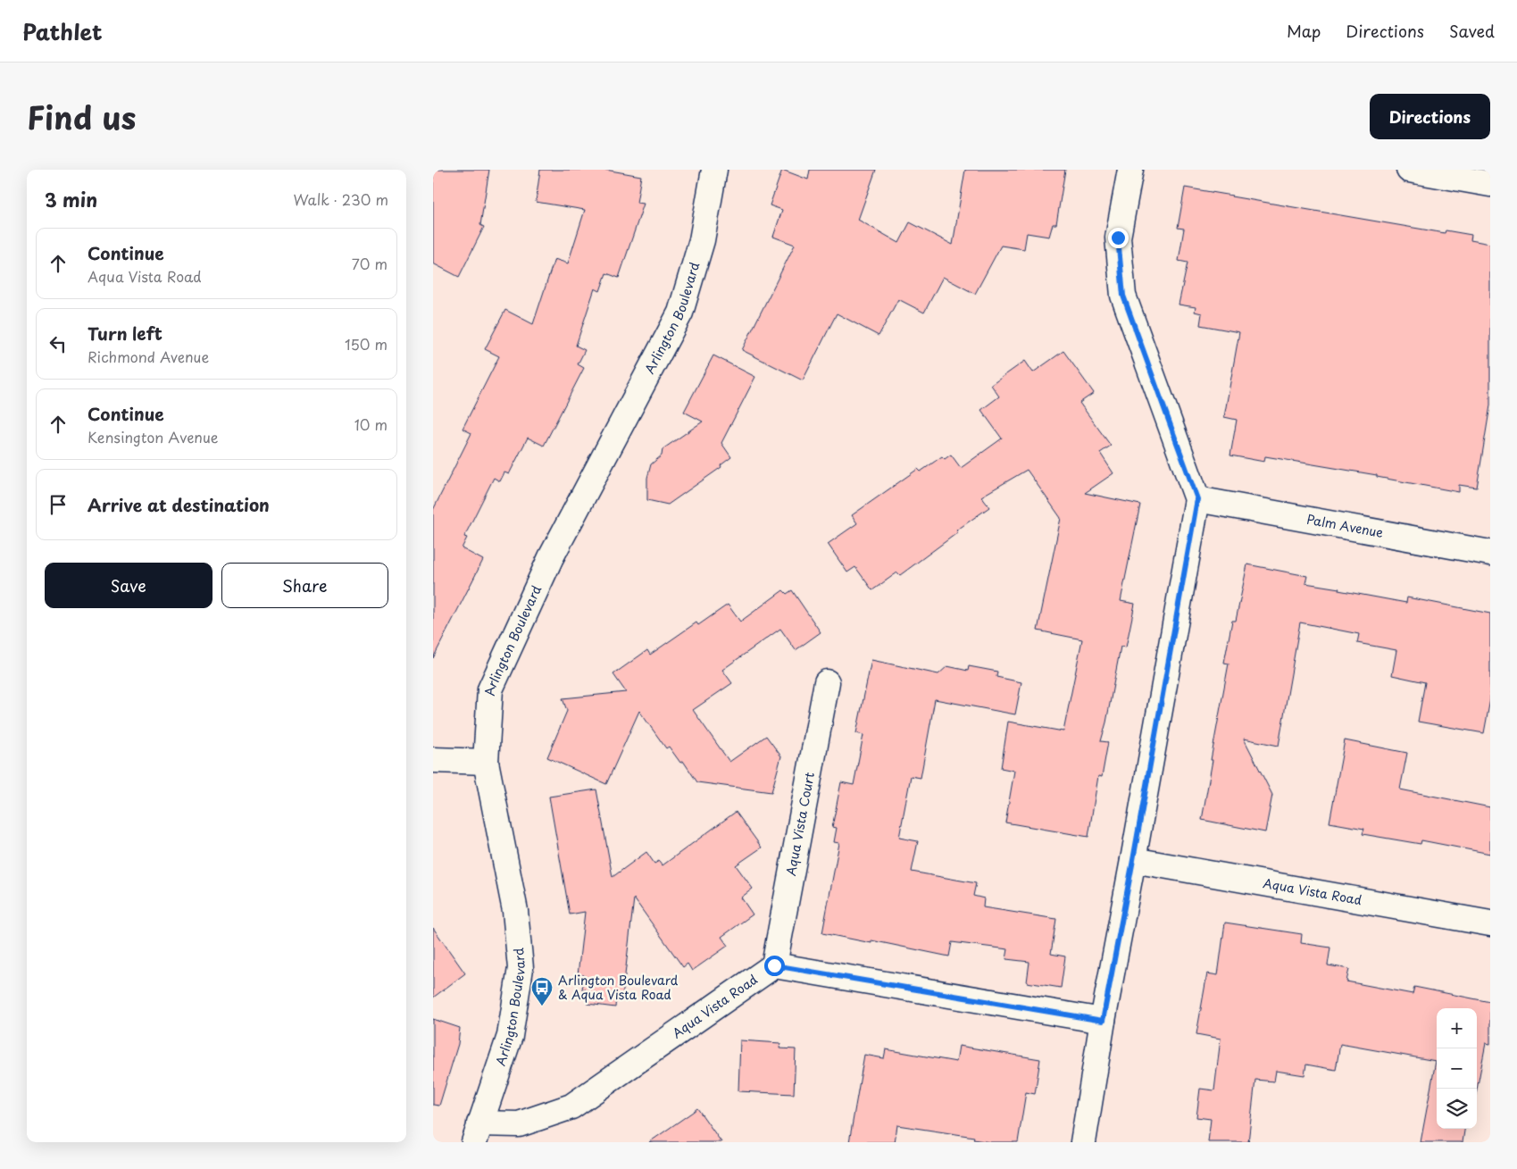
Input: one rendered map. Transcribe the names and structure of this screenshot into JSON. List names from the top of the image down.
{
  "streets": {
    "street": [
      "Arlington Boulevard",
      "Palm Avenue",
      "Aqua Vista Court",
      "Aqua Vista Road"
    ]
  },
  "crossings": [
    ["Arlington Boulevard", "Aqua Vista Road"],
    ["Aqua Vista Court", "Aqua Vista Road"]
  ],
  "places": {
    "bus stop": ["Arlington Boulevard & Aqua Vista Road"]
  },
  "page": {
    "header": "Pathlet",
    "nav": ["Map", "Directions", "Saved"],
    "title": "Find us",
    "buttons": [
      "Directions",
      ["Save", "Share"]
    ],
    "heading": ["3 min", "Walk · 230 m"],
    "list": [
      ["Continue", "Aqua Vista Road", "70 m"],
      ["Turn left", "Richmond Avenue", "150 m"],
      ["Continue", "Kensington Avenue", "10 m"],
      "Arrive at destination"
    ],
    "map_buttons": ["+", "−"]
  }
}
